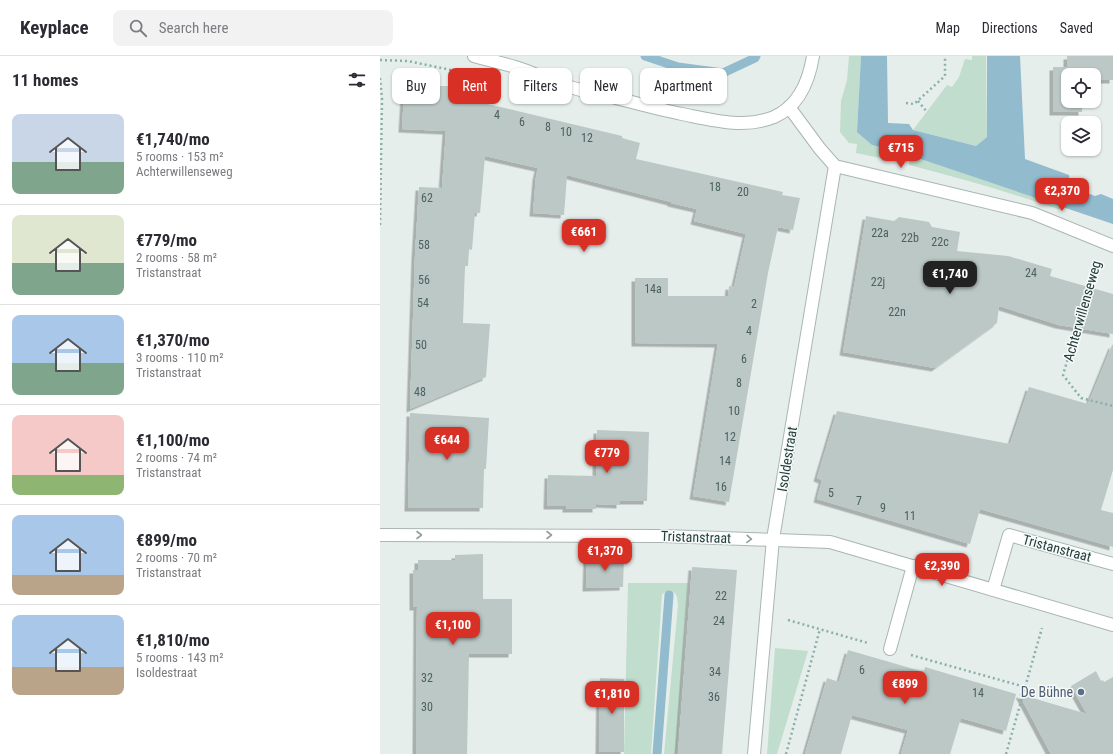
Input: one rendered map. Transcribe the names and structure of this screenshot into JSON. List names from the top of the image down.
{
  "streets": {
    "street": ["Achterwillenseweg", "Isoldestraat", "Tristanstraat"]
  },
  "crossings": [
    ["Achterwillenseweg", "Isoldestraat"],
    ["Isoldestraat", "Tristanstraat"]
  ],
  "one_way": ["Tristanstraat"],
  "places": ["De Bühne"],
  "house_numbers": [
    "4",
    "6",
    "8",
    "10",
    "12",
    "18",
    "20",
    "62",
    "22a",
    "22b",
    "22c",
    "58",
    "24",
    "56",
    "22j",
    "14a",
    "54",
    "2",
    "22n",
    "4",
    "50",
    "6",
    "8",
    "48",
    "10",
    "12",
    "14",
    "16",
    "5",
    "7",
    "9",
    "11",
    "22",
    "24",
    "6",
    "34",
    "32",
    "14",
    "36",
    "30"
  ],
  "page": {
    "header": "Keyplace",
    "search": "Search here",
    "nav": ["Map", "Directions", "Saved"],
    "heading": "11 homes",
    "chip": [
      "Buy",
      "Rent",
      "Filters",
      "New",
      "Apartment"
    ],
    "list": [
      {
        "name": "€1,740/mo",
        "note": "5 rooms · 153 m² · Achterwillenseweg"
      },
      {
        "name": "€779/mo",
        "note": "2 rooms · 58 m² · Tristanstraat"
      },
      {
        "name": "€1,370/mo",
        "note": "3 rooms · 110 m² · Tristanstraat"
      },
      {
        "name": "€1,100/mo",
        "note": "2 rooms · 74 m² · Tristanstraat"
      },
      {
        "name": "€899/mo",
        "note": "2 rooms · 70 m² · Tristanstraat"
      },
      {
        "name": "€1,810/mo",
        "note": "5 rooms · 143 m² · Isoldestraat"
      }
    ],
    "price": [
      "€715",
      "€2,370",
      "€661",
      "€1,740",
      "€644",
      "€779",
      "€1,370",
      "€2,390",
      "€1,100",
      "€899",
      "€1,810"
    ]
  }
}
